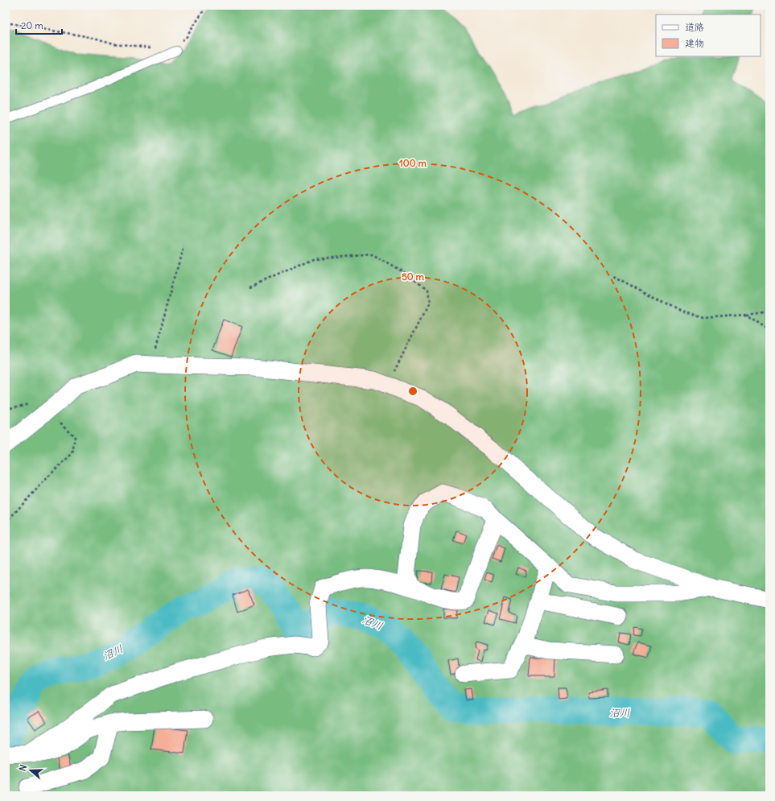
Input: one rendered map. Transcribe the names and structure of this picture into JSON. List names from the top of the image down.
{
  "water": ["沼川"],
  "legend": ["道路", "建物"],
  "scale_bar": "20 m",
  "north": "left",
  "rings": ["100 m", "50 m"]
}
